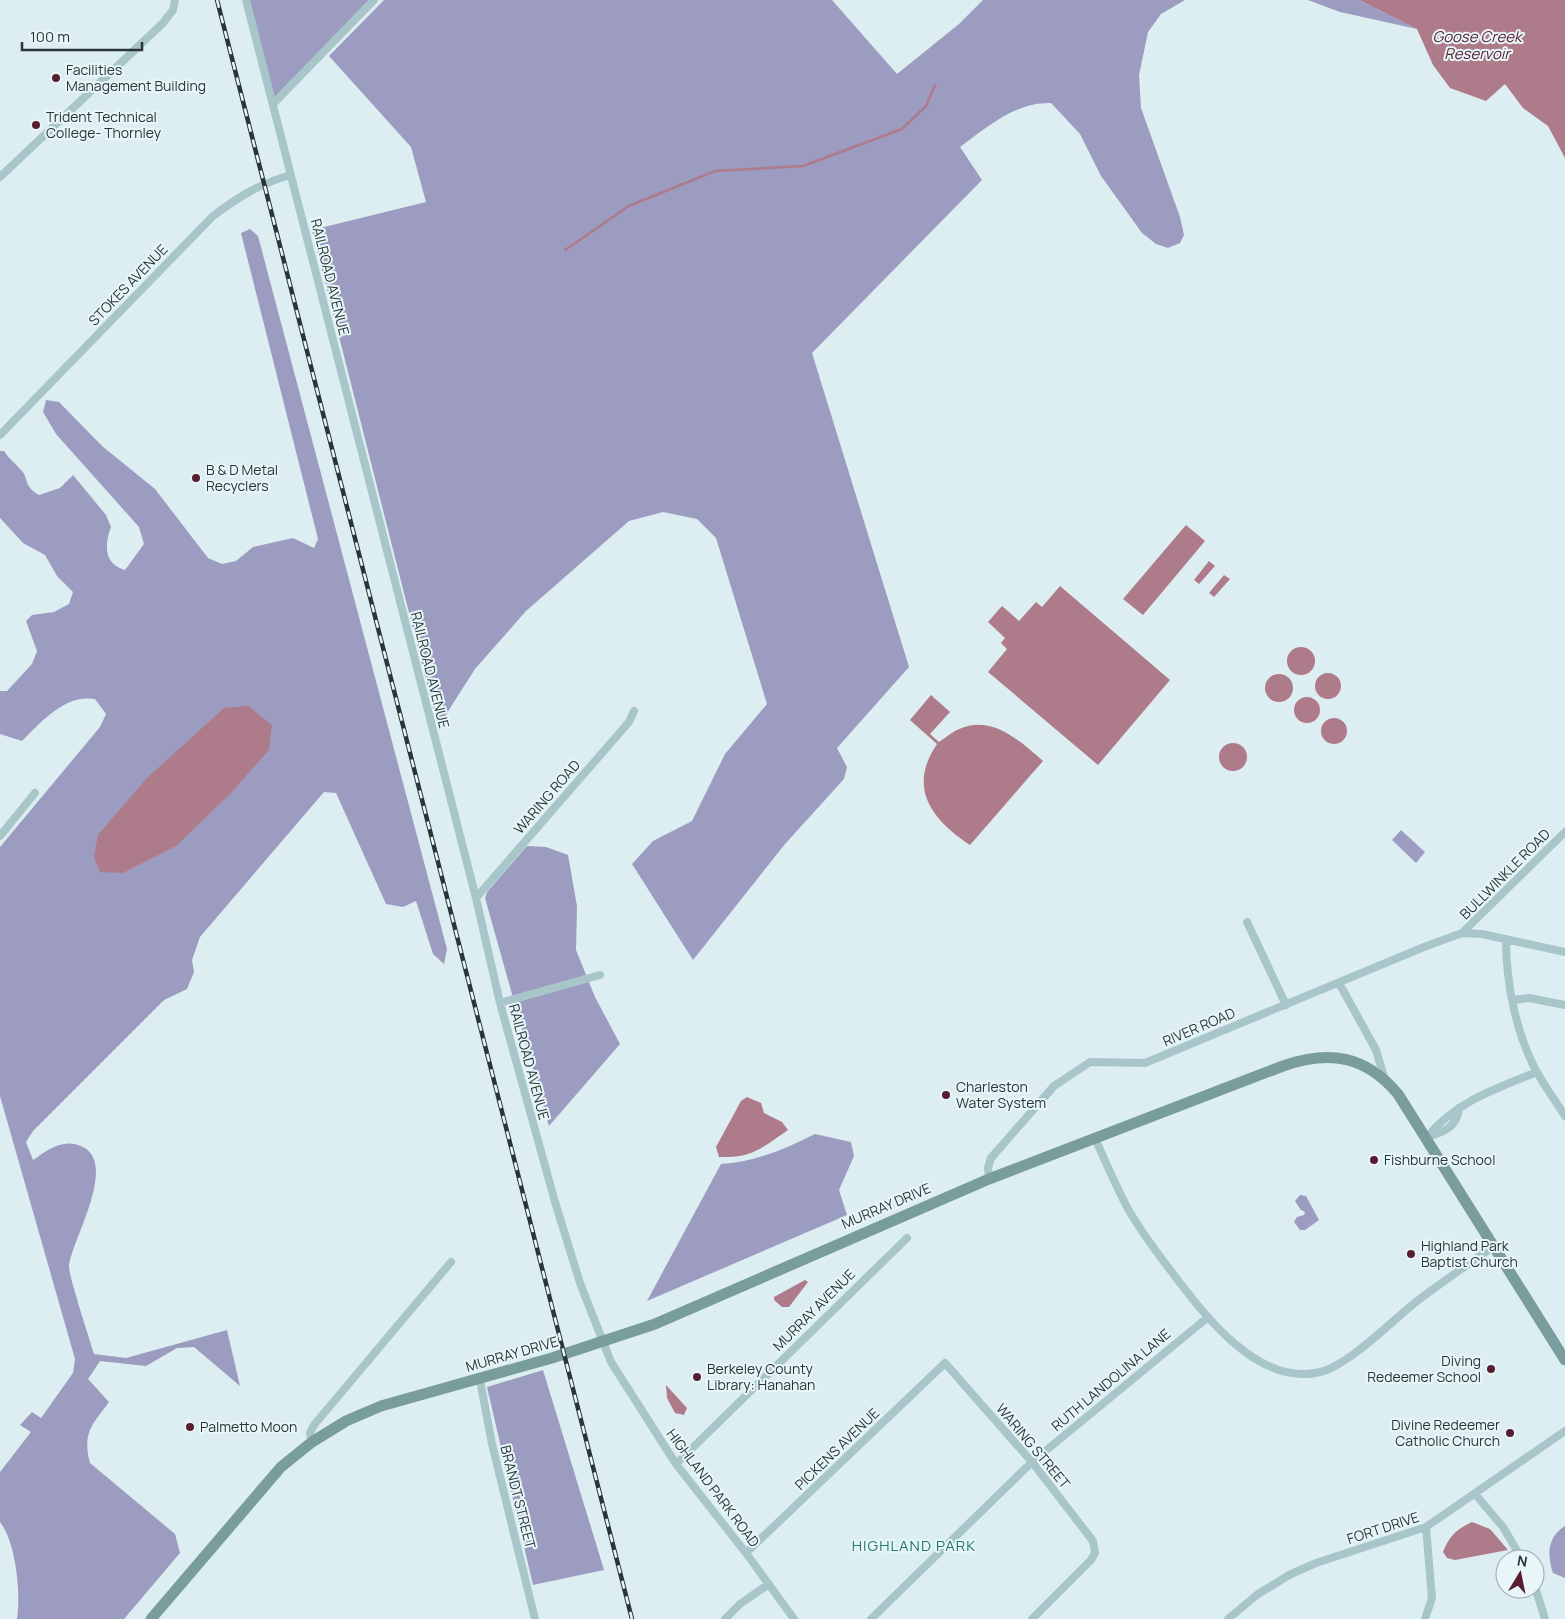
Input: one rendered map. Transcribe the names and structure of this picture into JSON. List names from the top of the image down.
{
  "streets": {
    "street": [
      "RAILROAD AVENUE",
      "STOKES AVENUE",
      "WARING ROAD",
      "BULLWINKLE ROAD",
      "RIVER ROAD",
      "MURRAY DRIVE",
      "MURRAY AVENUE",
      "RUTH LANDOLINA LANE",
      "WARING STREET",
      "PICKENS AVENUE",
      "HIGHLAND PARK ROAD",
      "BRANDT STREET",
      "FORT DRIVE"
    ]
  },
  "crossings": [
    ["RAILROAD AVENUE", "STOKES AVENUE"],
    ["RAILROAD AVENUE", "WARING ROAD"],
    ["RAILROAD AVENUE", "MURRAY DRIVE"],
    ["RAILROAD AVENUE", "HIGHLAND PARK ROAD"],
    ["BULLWINKLE ROAD", "RIVER ROAD"],
    ["RIVER ROAD", "MURRAY DRIVE"],
    ["MURRAY DRIVE", "HIGHLAND PARK ROAD"],
    ["MURRAY DRIVE", "BRANDT STREET"],
    ["MURRAY AVENUE", "HIGHLAND PARK ROAD"],
    ["RUTH LANDOLINA LANE", "WARING STREET"],
    ["WARING STREET", "PICKENS AVENUE"],
    ["PICKENS AVENUE", "HIGHLAND PARK ROAD"]
  ],
  "districts": ["HIGHLAND PARK"],
  "water": ["Goose Creek Reservoir"],
  "places": [
    "Facilities Management Building",
    "Trident Technical College- Thornley",
    "B & D Metal Recyclers",
    "Charleston Water System",
    "Fishburne School",
    "Highland Park Baptist Church",
    "Diving Redeemer School",
    "Berkeley County Library: Hanahan",
    "Palmetto Moon",
    "Divine Redeemer Catholic Church"
  ],
  "scale_bar": "100 m",
  "north": "top"
}
